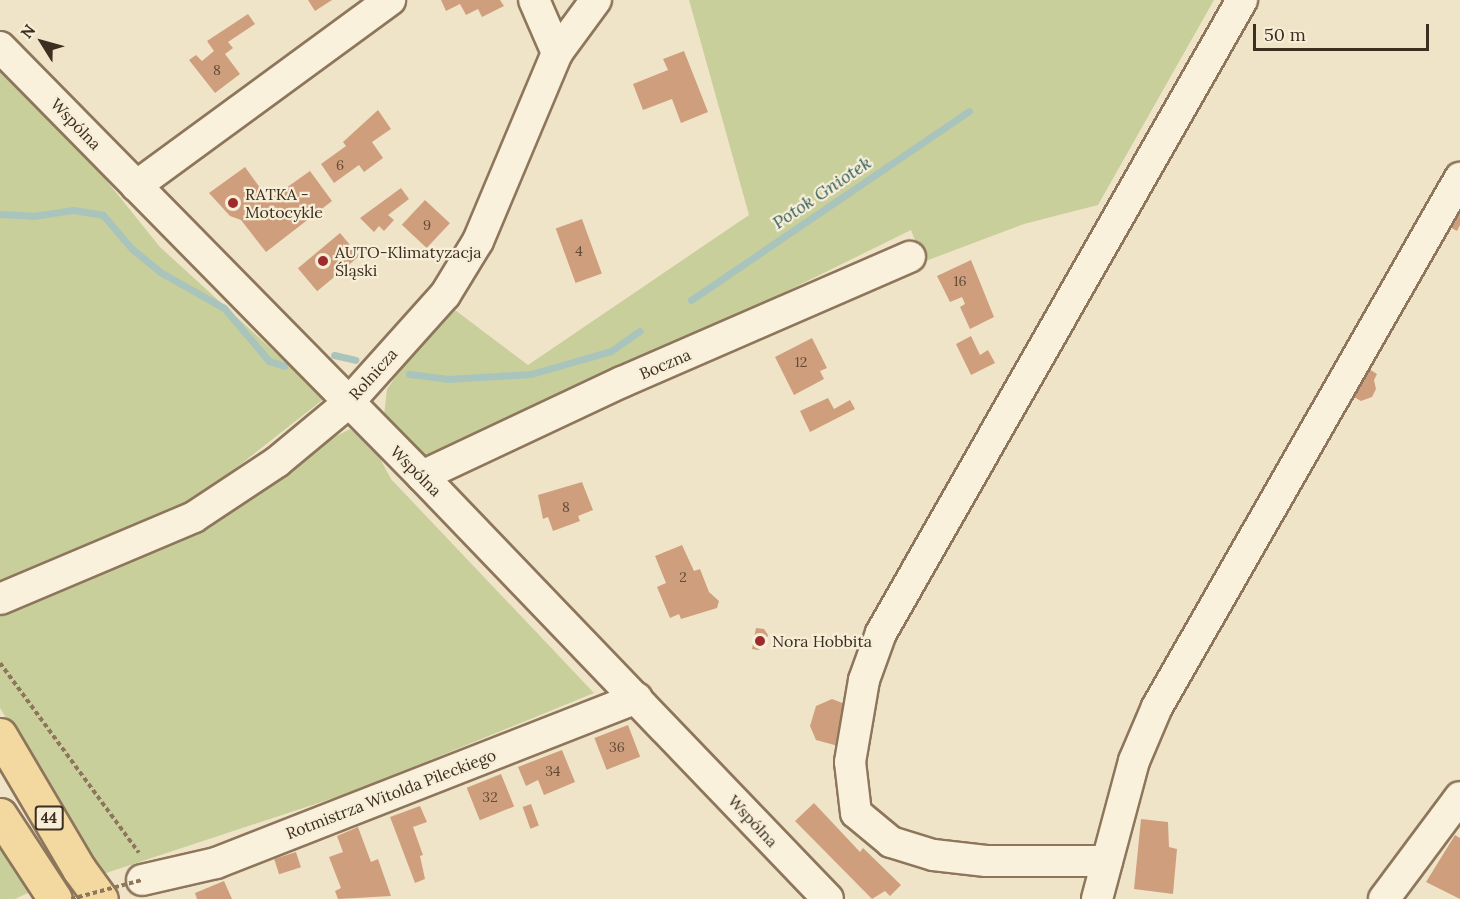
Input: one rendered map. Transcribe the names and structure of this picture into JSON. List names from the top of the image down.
{
  "streets": {
    "main road": ["44"],
    "street": [
      "Wspólna",
      "Boczna",
      "Rolnicza",
      "Rotmistrza Witolda Pileckiego"
    ]
  },
  "crossings": [
    ["Wspólna", "Boczna"],
    ["Wspólna", "Rolnicza"],
    ["Wspólna", "Rotmistrza Witolda Pileckiego"]
  ],
  "water": ["Potok Gniotek"],
  "places": ["RATKA - Motocykle", "AUTO-Klimatyzacja Śląski", "Nora Hobbita"],
  "house_numbers": [
    "8",
    "6",
    "9",
    "4",
    "16",
    "12",
    "8",
    "2",
    "36",
    "34",
    "32"
  ],
  "scale_bar": "50 m",
  "north": "top left"
}
